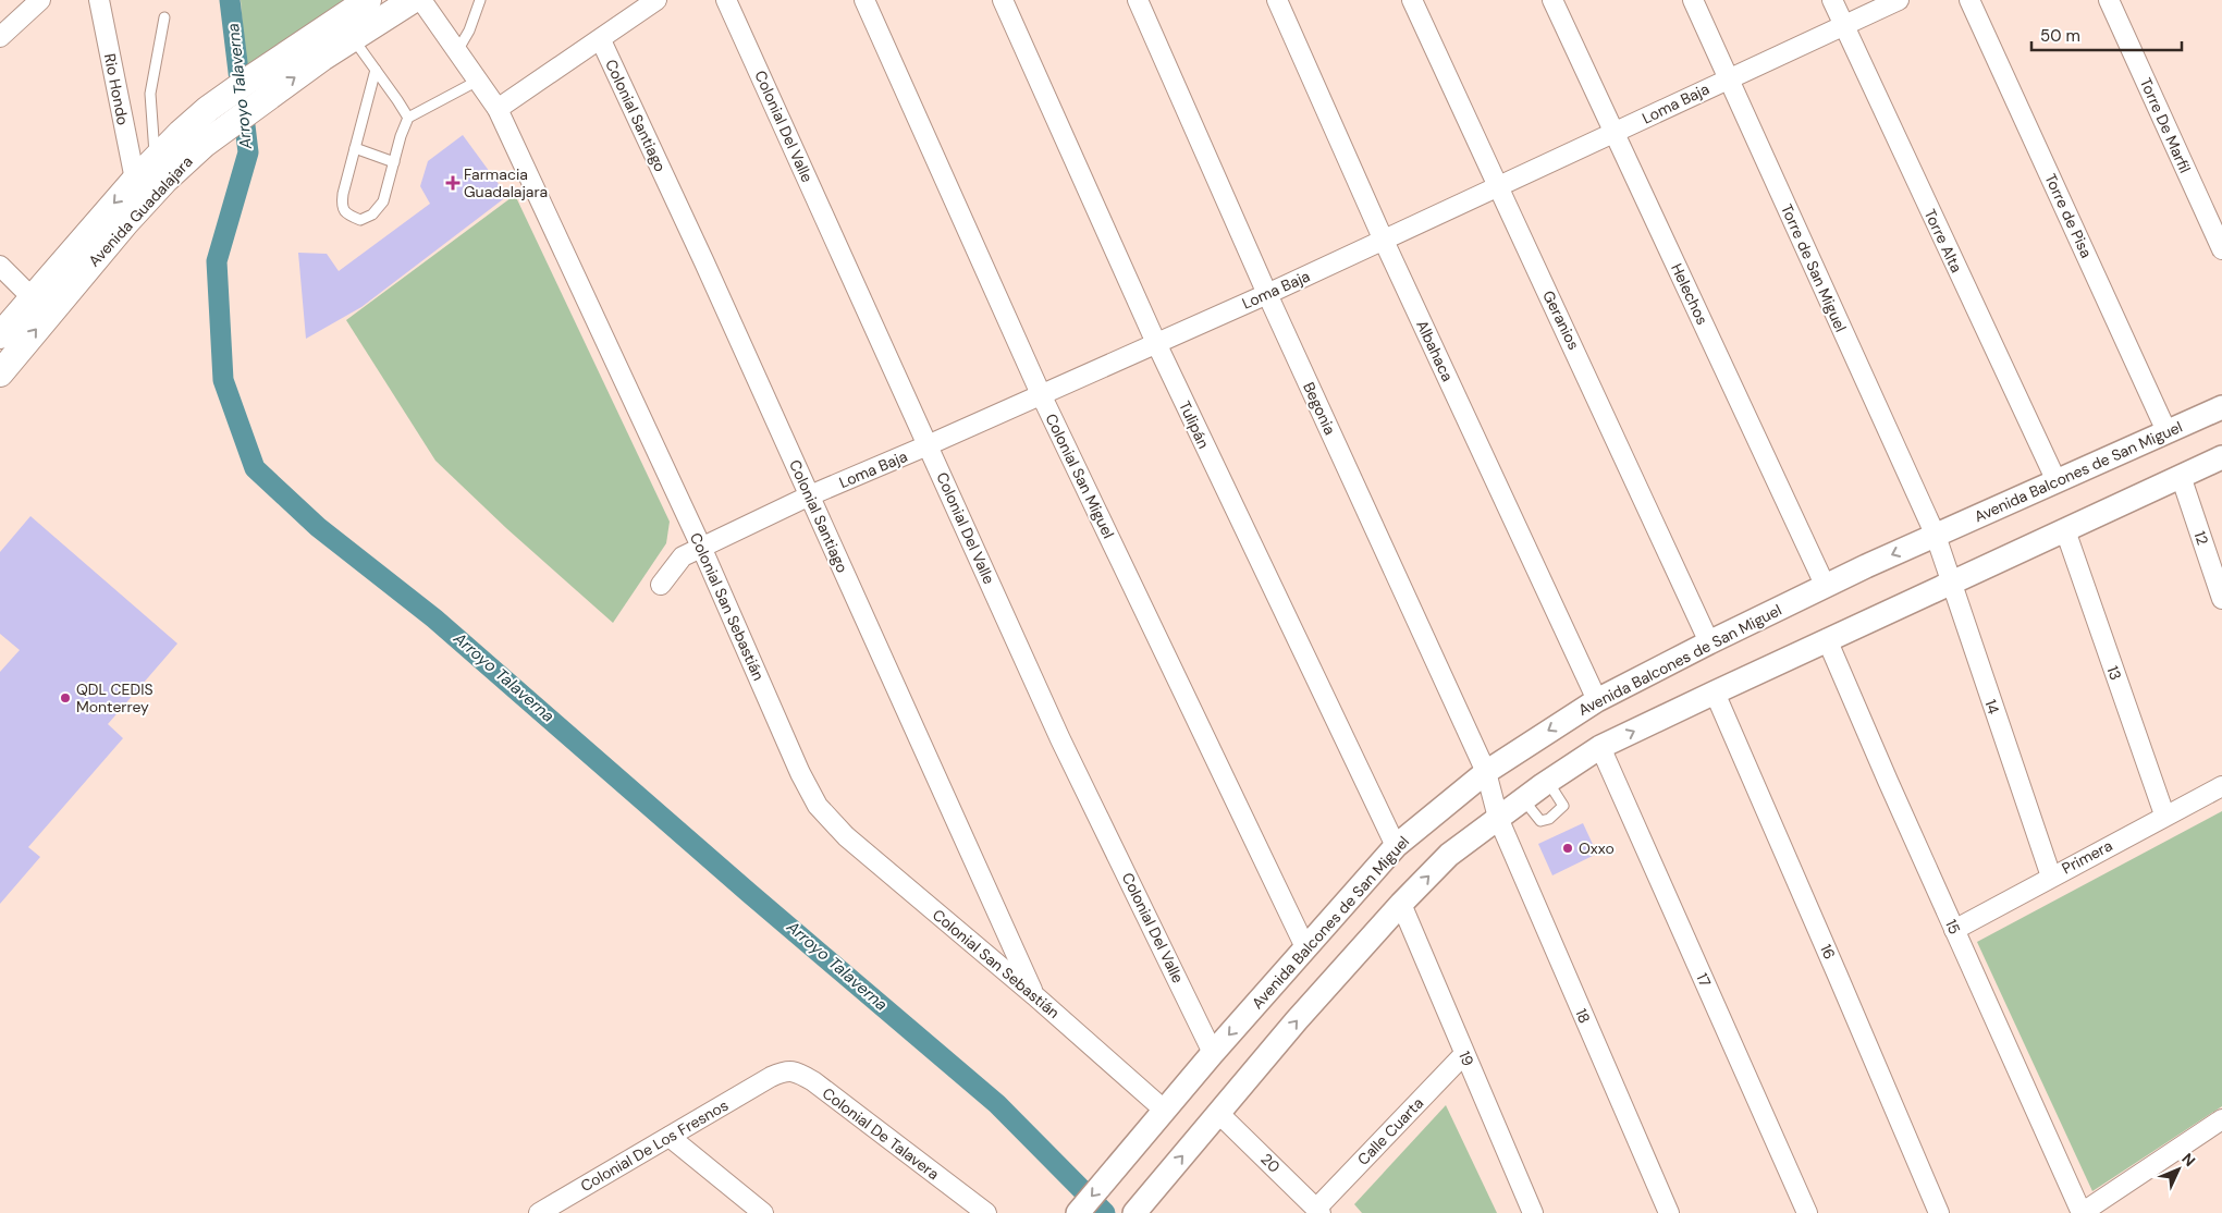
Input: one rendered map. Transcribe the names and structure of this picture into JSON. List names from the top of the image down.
{
  "streets": {
    "main road": ["Avenida Guadalajara"],
    "street": [
      "Rio Hondo",
      "Loma Baja",
      "Colonial Santiago",
      "Torre De Marfil",
      "Colonial Del Valle",
      "Torre de Pisa",
      "Torre Alta",
      "Torre de San Miguel",
      "Helechos",
      "Geranios",
      "Albahaca",
      "Begonia",
      "Tulipán",
      "Avenida Balcones de San Miguel",
      "Colonial San Miguel",
      "12",
      "Colonial San Sebastián",
      "13",
      "14",
      "Primera",
      "15",
      "16",
      "17",
      "18",
      "19",
      "Calle Cuarta",
      "Colonial De Talavera",
      "Colonial De Los Fresnos",
      "20"
    ]
  },
  "crossings": [
    ["Rio Hondo", "Avenida Guadalajara"],
    ["Loma Baja", "Colonial Santiago"],
    ["Loma Baja", "Colonial Del Valle"],
    ["Loma Baja", "Torre Alta"],
    ["Loma Baja", "Torre de San Miguel"],
    ["Loma Baja", "Helechos"],
    ["Loma Baja", "Geranios"],
    ["Loma Baja", "Albahaca"],
    ["Loma Baja", "Begonia"],
    ["Loma Baja", "Tulipán"],
    ["Loma Baja", "Colonial San Miguel"],
    ["Loma Baja", "Colonial San Sebastián"],
    ["Colonial Santiago", "Colonial San Sebastián"],
    ["Colonial Del Valle", "Avenida Balcones de San Miguel"],
    ["Torre de Pisa", "Avenida Balcones de San Miguel"],
    ["Torre Alta", "Avenida Balcones de San Miguel"],
    ["Torre de San Miguel", "Avenida Balcones de San Miguel"],
    ["Torre de San Miguel", "14"],
    ["Helechos", "Avenida Balcones de San Miguel"],
    ["Geranios", "Avenida Balcones de San Miguel"],
    ["Albahaca", "Avenida Balcones de San Miguel"],
    ["Begonia", "Avenida Balcones de San Miguel"],
    ["Begonia", "18"],
    ["Tulipán", "Avenida Balcones de San Miguel"],
    ["Avenida Balcones de San Miguel", "Colonial San Miguel"],
    ["Avenida Balcones de San Miguel", "Colonial San Sebastián"],
    ["Avenida Balcones de San Miguel", "14"],
    ["13", "Primera"],
    ["14", "Primera"],
    ["Primera", "15"],
    ["19", "Calle Cuarta"],
    ["Calle Cuarta", "20"],
    ["Colonial De Talavera", "Colonial De Los Fresnos"]
  ],
  "water": ["Arroyo Talaverna"],
  "places": {
    "health": ["Farmacia Guadalajara"],
    "other": ["QDL CEDIS Monterrey", "Oxxo"]
  },
  "scale_bar": "50 m",
  "north": "top right"
}
